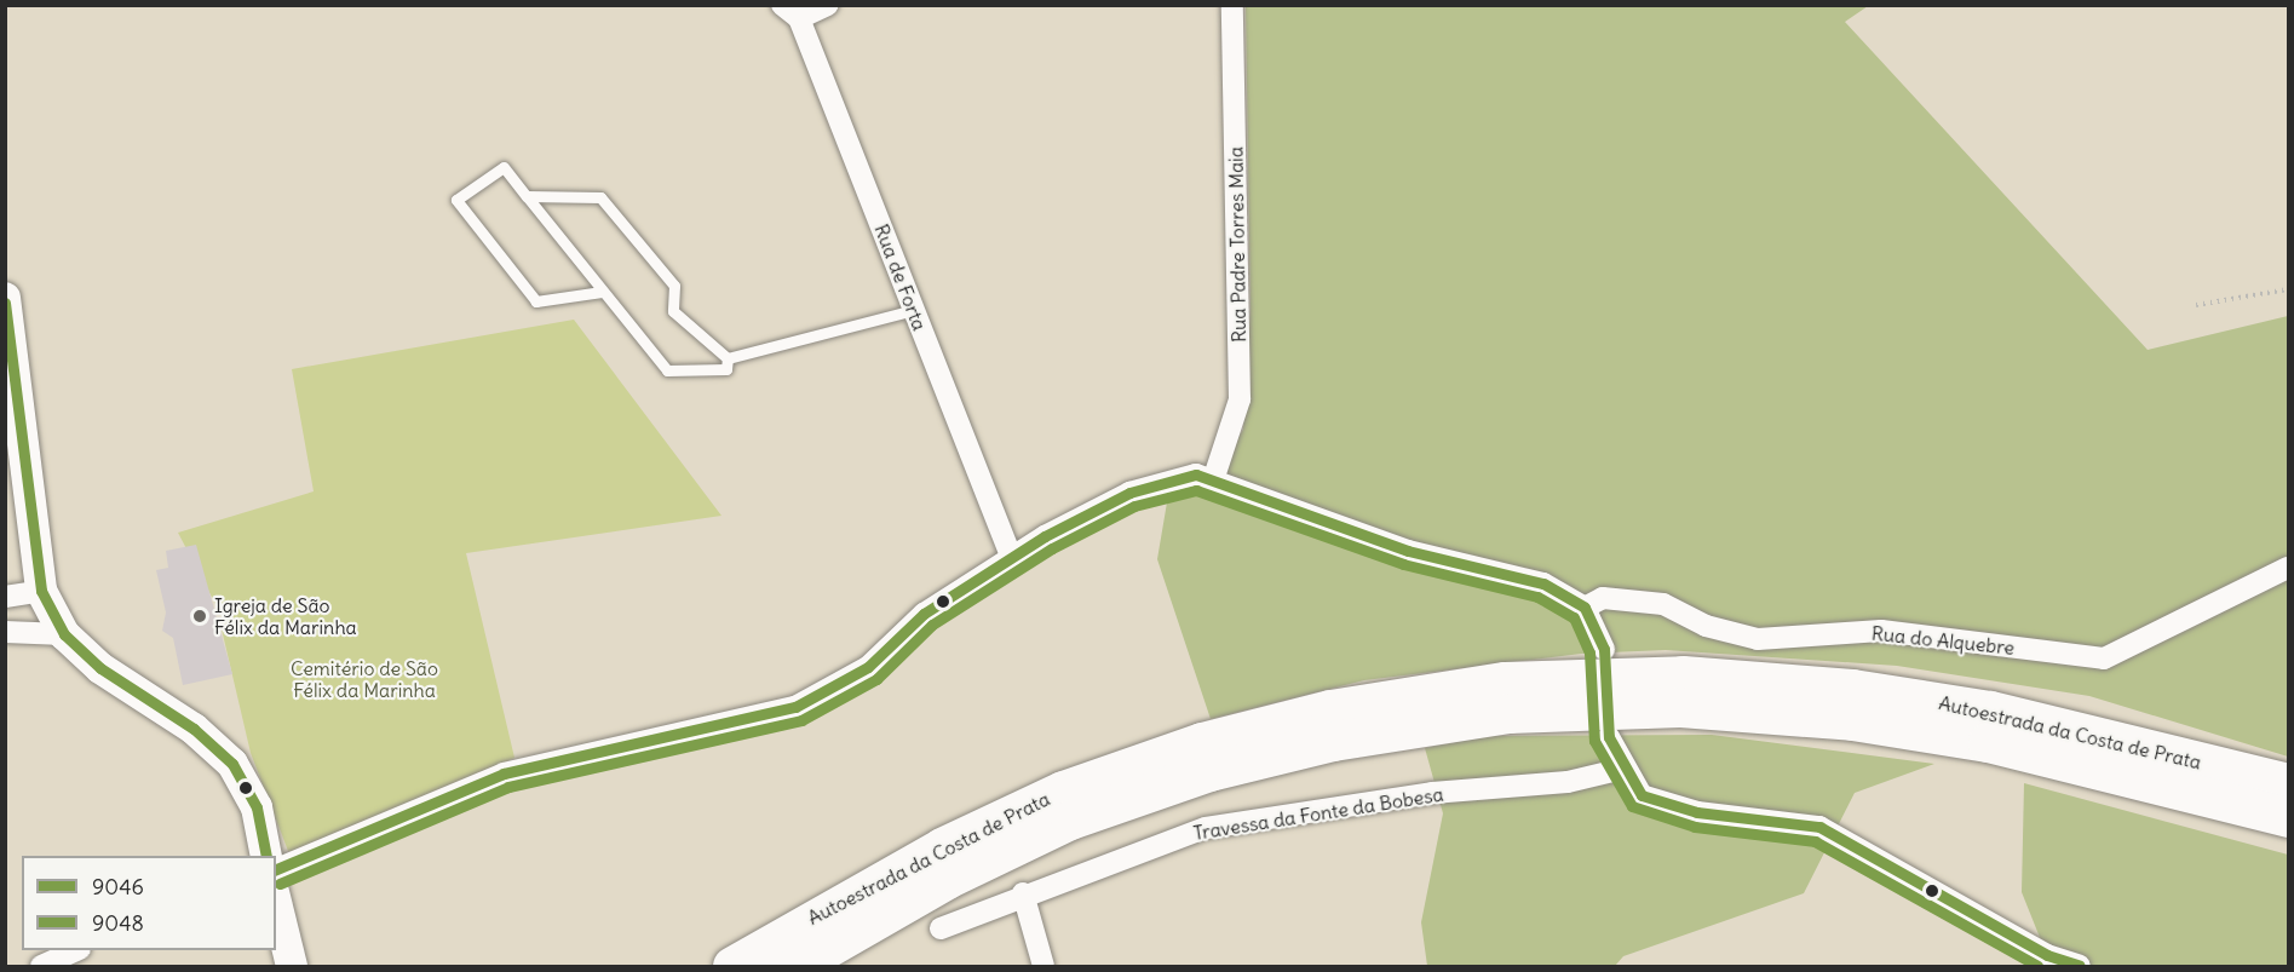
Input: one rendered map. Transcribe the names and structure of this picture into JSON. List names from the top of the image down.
{
  "streets": {
    "highway": ["Autoestrada da Costa de Prata"],
    "street": [
      "Rua Padre Torres Maia",
      "Rua de Forta",
      "Rua do Alquebre",
      "Travessa da Fonte da Bobesa"
    ]
  },
  "parks": ["Cemitério de São Félix da Marinha"],
  "places": ["Igreja de São Félix da Marinha"],
  "lines": ["transit line 9046", "transit line 9048"],
  "legend": ["9046", "9048"]
}
